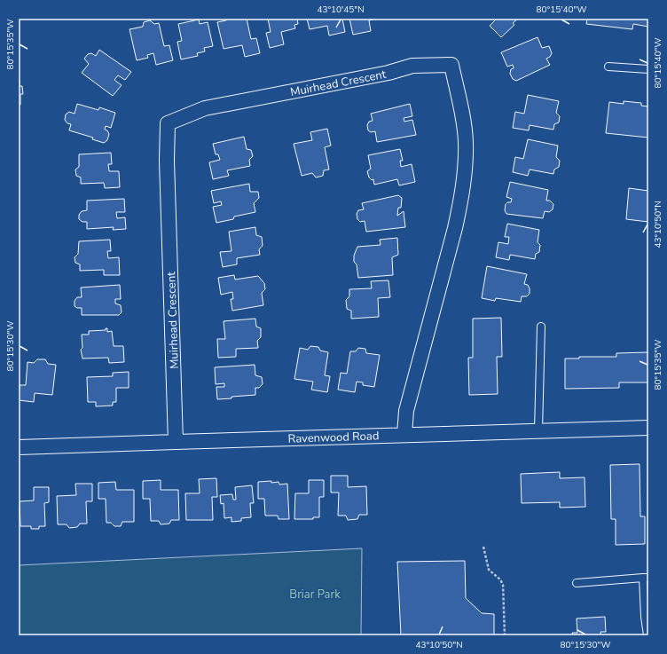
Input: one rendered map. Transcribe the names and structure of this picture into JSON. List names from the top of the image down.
{
  "streets": {
    "street": ["Muirhead Crescent", "Ravenwood Road"]
  },
  "crossings": [
    ["Muirhead Crescent", "Ravenwood Road"]
  ],
  "parks": ["Briar Park"],
  "coordinates": [
    "43°10'45\"N",
    "80°15'40\"W",
    "80°15'35\"W",
    "43°10'50\"N",
    "80°15'30\"W"
  ]
}
